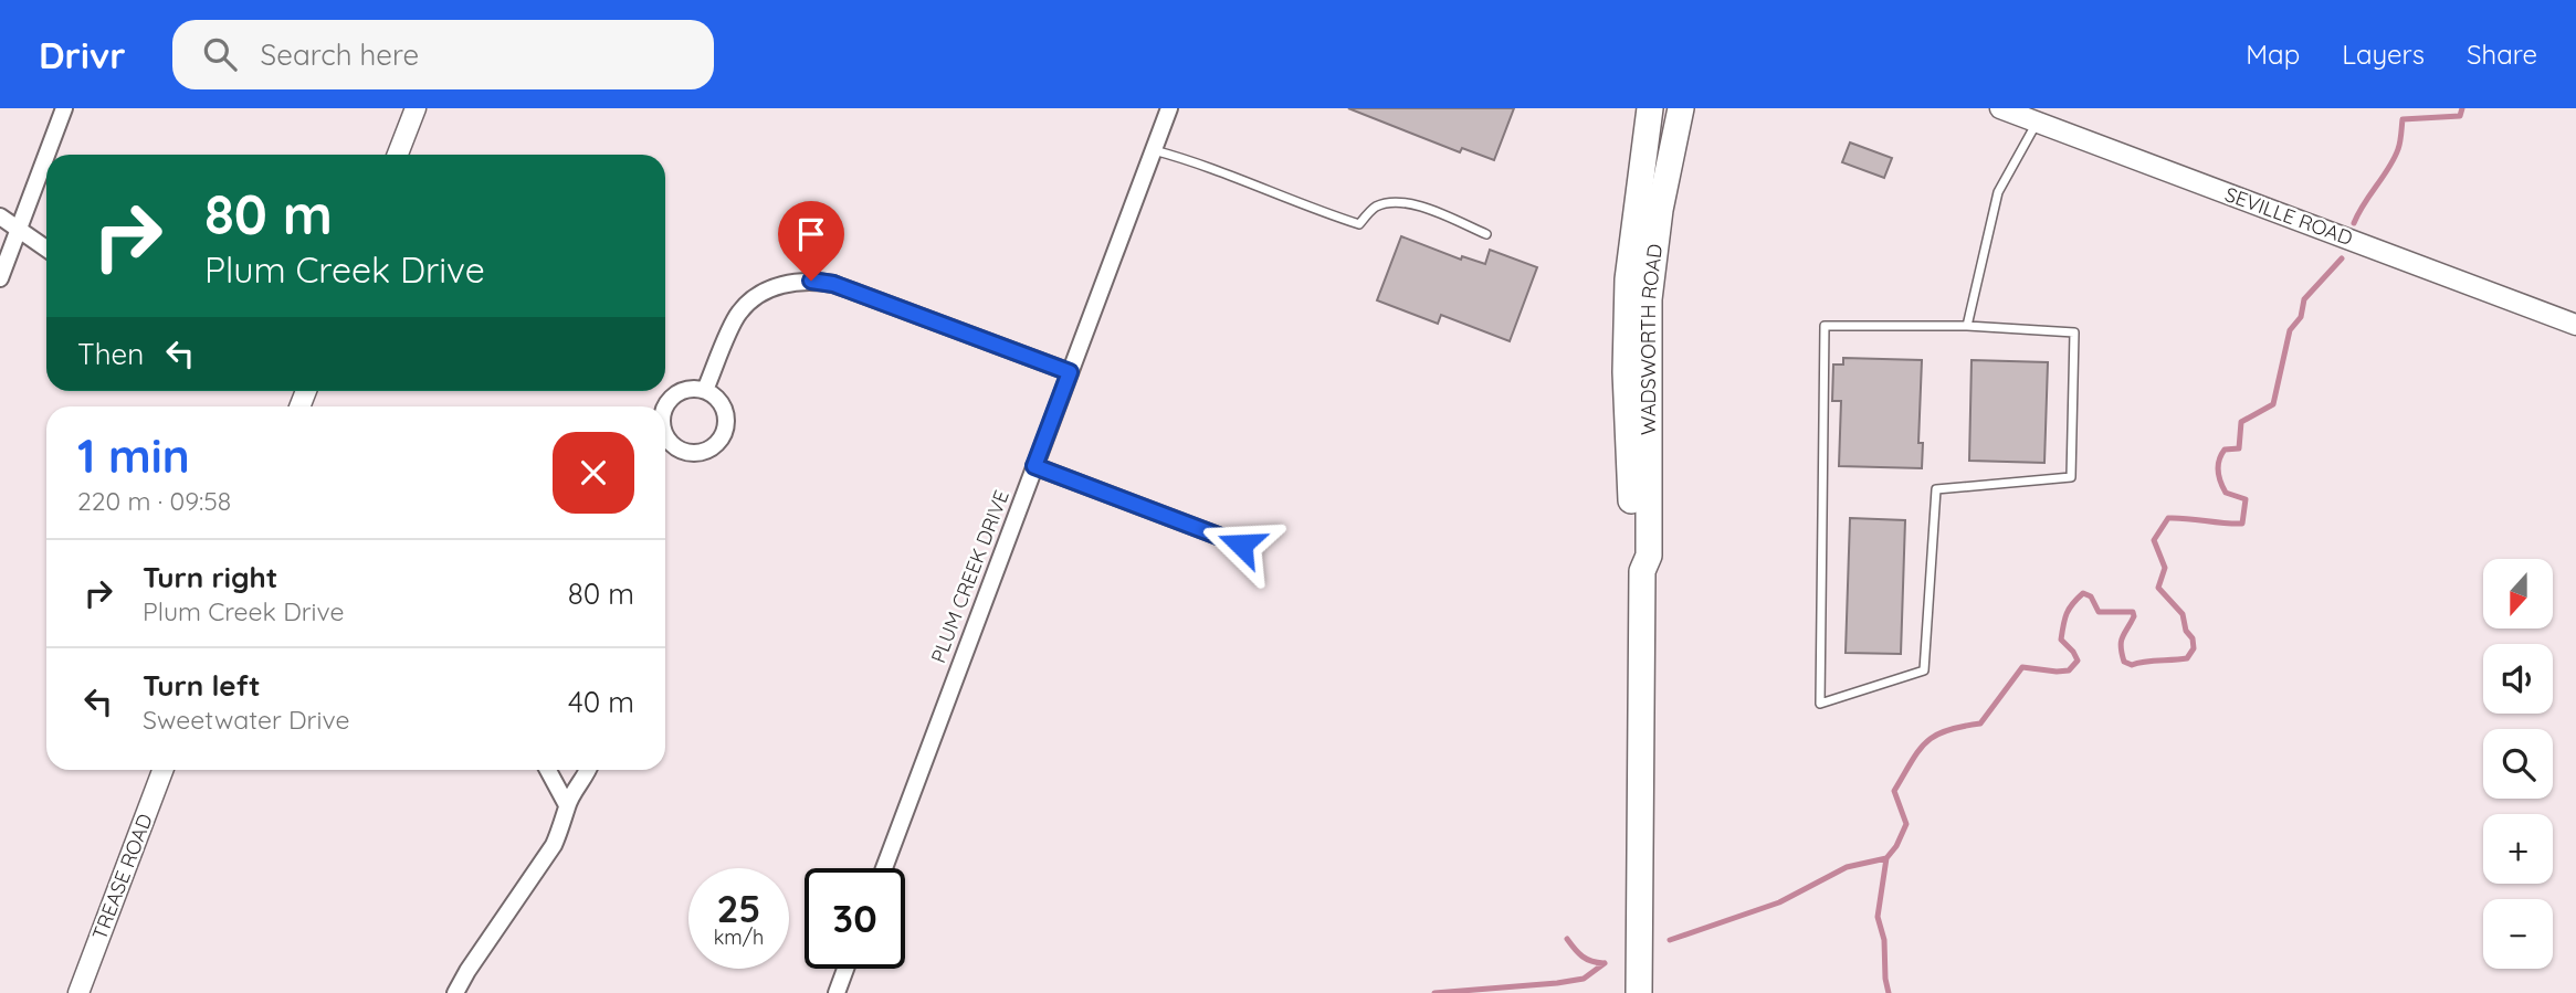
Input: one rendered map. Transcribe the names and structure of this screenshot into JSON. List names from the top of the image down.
{
  "streets": {
    "highway": ["WADSWORTH ROAD"],
    "street": ["SEVILLE ROAD", "PLUM CREEK DRIVE", "TREASE ROAD"]
  },
  "north": "bottom",
  "page": {
    "header": "Drivr",
    "search": "Search here",
    "nav": ["Map", "Layers", "Share"],
    "turn": ["80 m", "Plum Creek Drive"],
    "then": "Then",
    "heading": ["1 min", "220 m · 09:58"],
    "list": [
      {
        "name": "Turn right",
        "note": "Plum Creek Drive",
        "value": "80 m"
      },
      {
        "name": "Turn left",
        "note": "Sweetwater Drive",
        "value": "40 m"
      }
    ],
    "map_buttons": ["+", "−"],
    "speed": "25 km/h",
    "limit": "30"
  }
}
